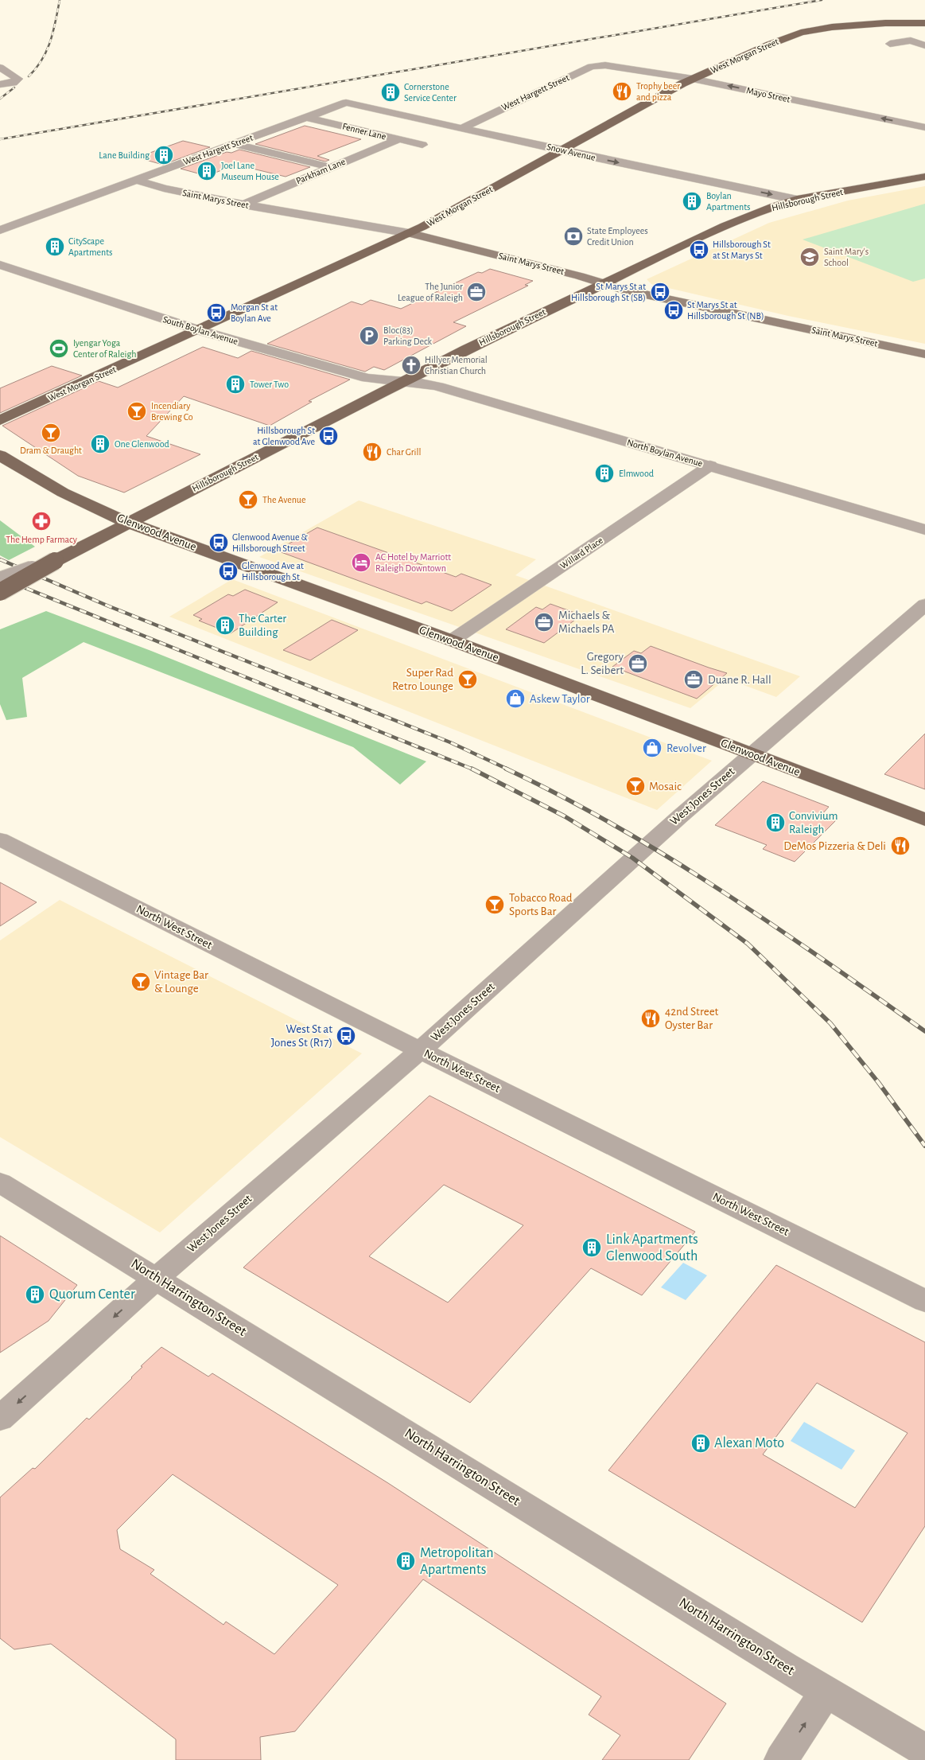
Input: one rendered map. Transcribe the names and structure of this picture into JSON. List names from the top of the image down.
{
  "streets": {
    "main road": [
      "West Morgan Street",
      "Saint Marys Street",
      "Hillsborough Street",
      "Glenwood Avenue"
    ],
    "street": [
      "West Hargett Street",
      "Mayo Street",
      "Fenner Lane",
      "Snow Avenue",
      "Parkham Lane",
      "South Boylan Avenue",
      "North Boylan Avenue",
      "Willard Place",
      "West Jones Street",
      "North West Street",
      "North Harrington Street"
    ]
  },
  "crossings": [
    ["West Morgan Street", "Mayo Street"],
    ["West Morgan Street", "Snow Avenue"],
    ["West Morgan Street", "Saint Marys Street"],
    ["West Morgan Street", "South Boylan Avenue"],
    ["West Hargett Street", "Mayo Street"],
    ["West Hargett Street", "Fenner Lane"],
    ["West Hargett Street", "Snow Avenue"],
    ["West Hargett Street", "Saint Marys Street"],
    ["Fenner Lane", "Parkham Lane"],
    ["Snow Avenue", "Hillsborough Street"],
    ["Parkham Lane", "Saint Marys Street"],
    ["Saint Marys Street", "Hillsborough Street"],
    ["Hillsborough Street", "South Boylan Avenue"],
    ["Hillsborough Street", "North Boylan Avenue"],
    ["Hillsborough Street", "Glenwood Avenue"],
    ["South Boylan Avenue", "North Boylan Avenue"],
    ["North Boylan Avenue", "Willard Place"],
    ["Glenwood Avenue", "Willard Place"],
    ["Glenwood Avenue", "West Jones Street"],
    ["West Jones Street", "North West Street"],
    ["West Jones Street", "North Harrington Street"]
  ],
  "one_way": ["Mayo Street", "Snow Avenue"],
  "places": {
    "restaurant": [
      "Trophy beer and pizza",
      "Char Grill",
      "DeMos Pizzeria & Deli",
      "42nd Street Oyster Bar"
    ],
    "building": [
      "Cornerstone Service Center",
      "Lane Building",
      "Joel Lane Museum House",
      "Boylan Apartments",
      "CityScape Apartments",
      "Tower Two",
      "One Glenwood",
      "Elmwood",
      "The Carter Building",
      "Convivium Raleigh",
      "Link Apartments Glenwood South",
      "Quorum Center",
      "Alexan Moto",
      "Metropolitan Apartments"
    ],
    "bank": ["State Employees Credit Union"],
    "bus stop": [
      "Hillsborough St at St Marys St",
      "St Marys St at Hillsborough St (SB)",
      "St Marys St at Hillsborough St (NB)",
      "Morgan St at Boylan Ave",
      "Hillsborough St at Glenwood Ave",
      "Glenwood Avenue & Hillsborough Street",
      "Glenwood Ave at Hillsborough St",
      "West St at Jones St (R17)"
    ],
    "school or university": ["Saint Mary's School"],
    "office": [
      "The Junior League of Raleigh",
      "Michaels & Michaels PA",
      "Gregory L. Seibert",
      "Duane R. Hall"
    ],
    "parking": ["Bloc(83) Parking Deck"],
    "sports": ["Iyengar Yoga Center of Raleigh"],
    "church": ["Hillyer Memorial Christian Church"],
    "bar": [
      "Incendiary Brewing Co",
      "Dram & Draught",
      "The Avenue",
      "Super Rad Retro Lounge",
      "Mosaic",
      "Tobacco Road Sports Bar",
      "Vintage Bar & Lounge"
    ],
    "pharmacy": ["The Hemp Farmacy"],
    "hotel": ["AC Hotel by Marriott Raleigh Downtown"],
    "shop": ["Askew Taylor", "Revolver"]
  }
}
